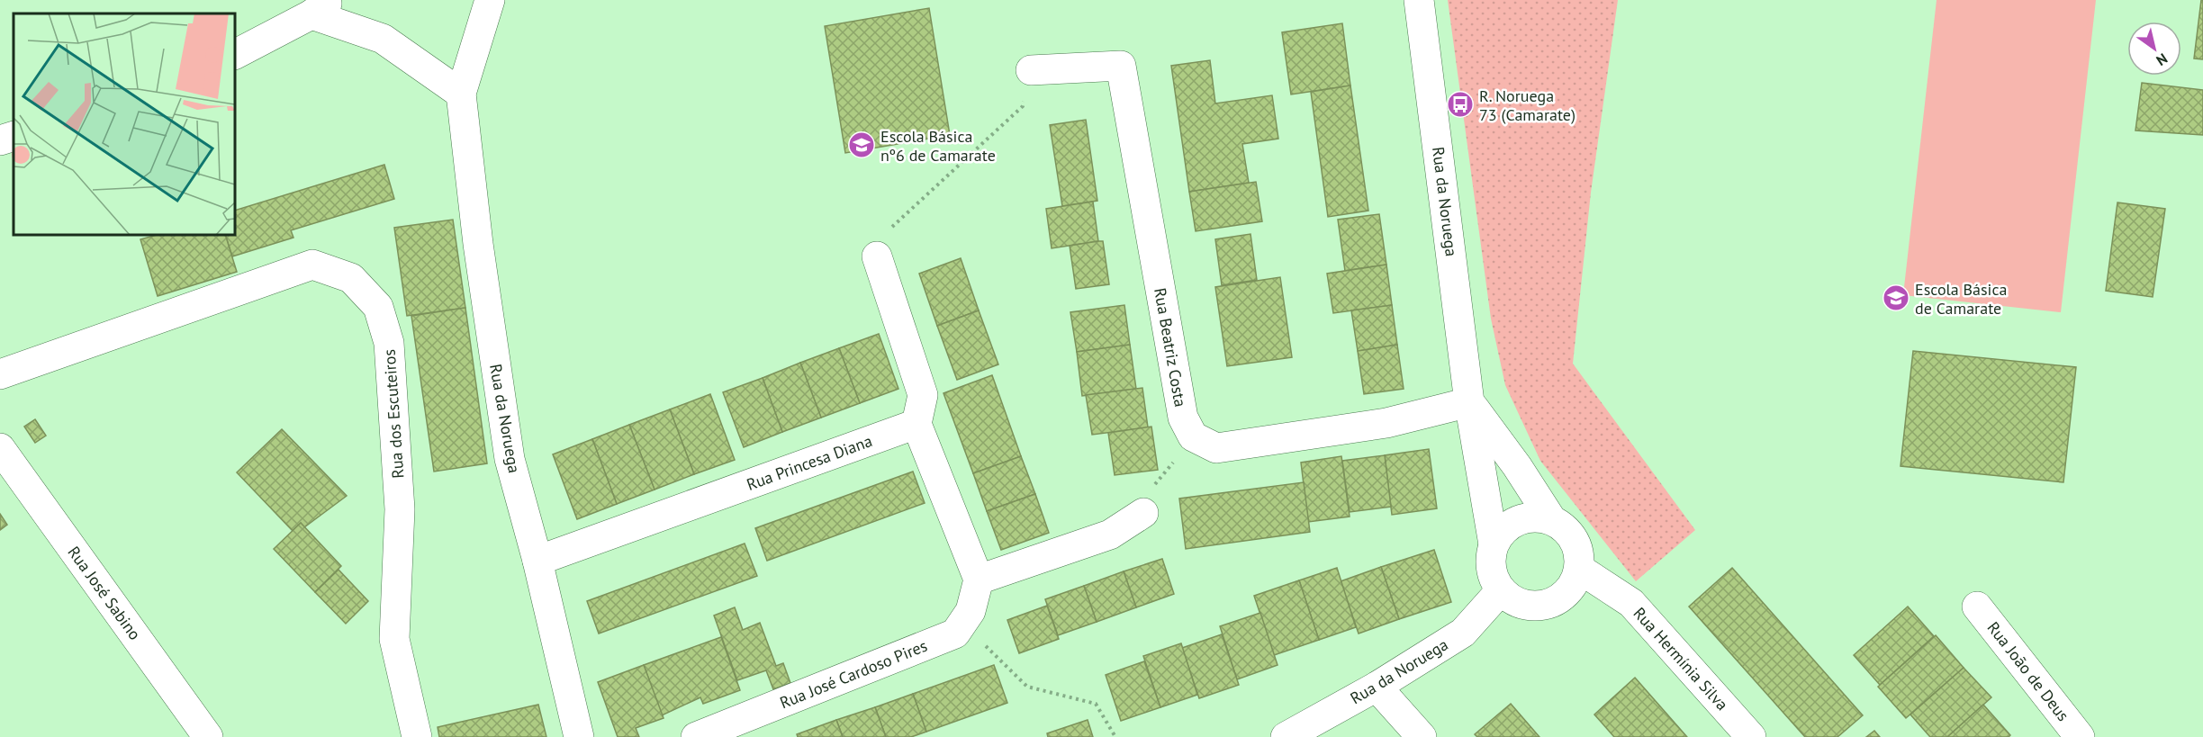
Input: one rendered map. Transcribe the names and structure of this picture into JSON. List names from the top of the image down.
{
  "streets": {
    "street": [
      "Rua da Noruega",
      "Rua Beatriz Costa",
      "Rua dos Escuteiros",
      "Rua Princesa Diana",
      "Rua José Sabino",
      "Rua Hermínia Silva",
      "Rua João de Deus",
      "Rua José Cardoso Pires"
    ]
  },
  "crossings": [
    ["Rua da Noruega", "Rua Princesa Diana"],
    ["Rua da Noruega", "Rua Hermínia Silva"]
  ],
  "places": {
    "bus stop": ["R. Noruega 73 (Camarate)"],
    "school or university": ["Escola Básica nº6 de Camarate", "Escola Básica de Camarate"]
  },
  "north": "bottom right"
}
